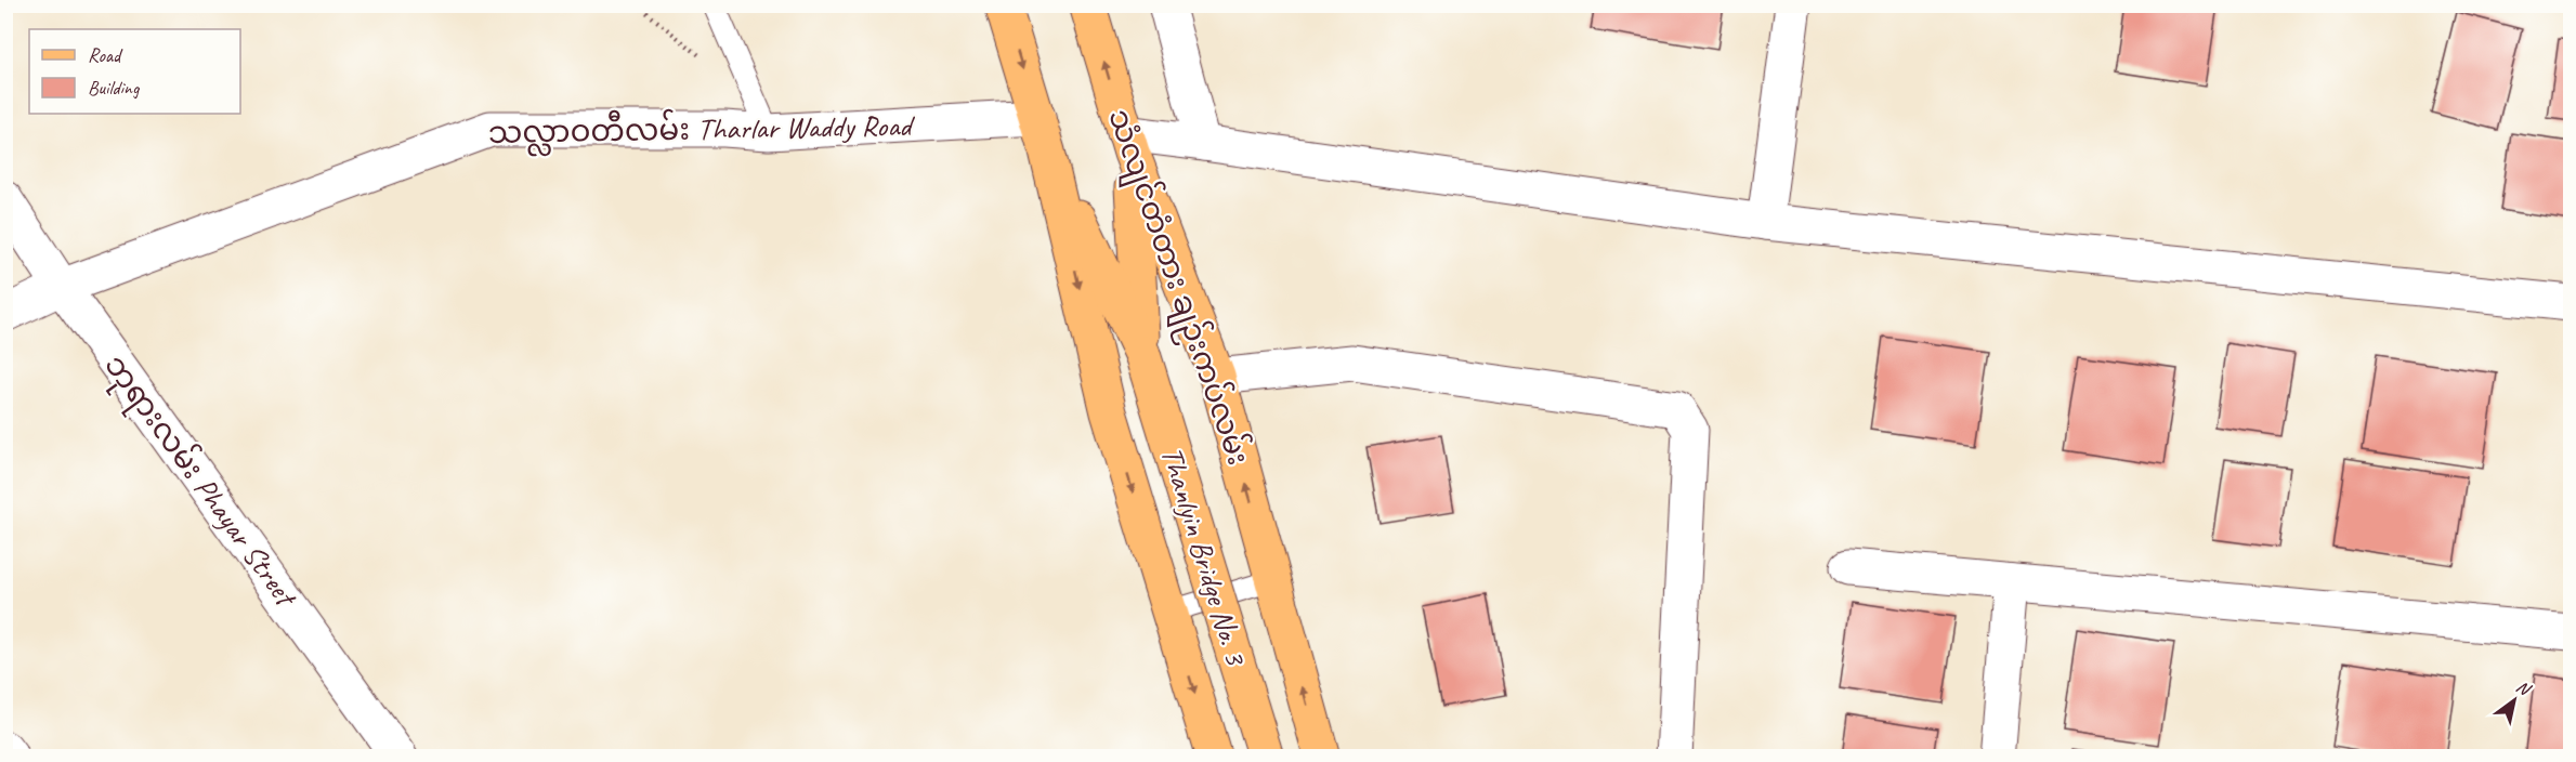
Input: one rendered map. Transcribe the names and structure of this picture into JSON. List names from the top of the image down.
{
  "streets": {
    "main road": ["သံလျင်တံတား ချဉ်းကပ်လမ်း", "Thanlyin Bridge No. 3"],
    "street": ["သလ္လာဝတီလမ်း Tharlar Waddy Road", "ဘုရားလမ်း Phayar Street"]
  },
  "crossings": [
    ["သလ္လာဝတီလမ်း Tharlar Waddy Road", "ဘုရားလမ်း Phayar Street"]
  ],
  "legend": ["Road", "Building"],
  "north": "top right"
}
